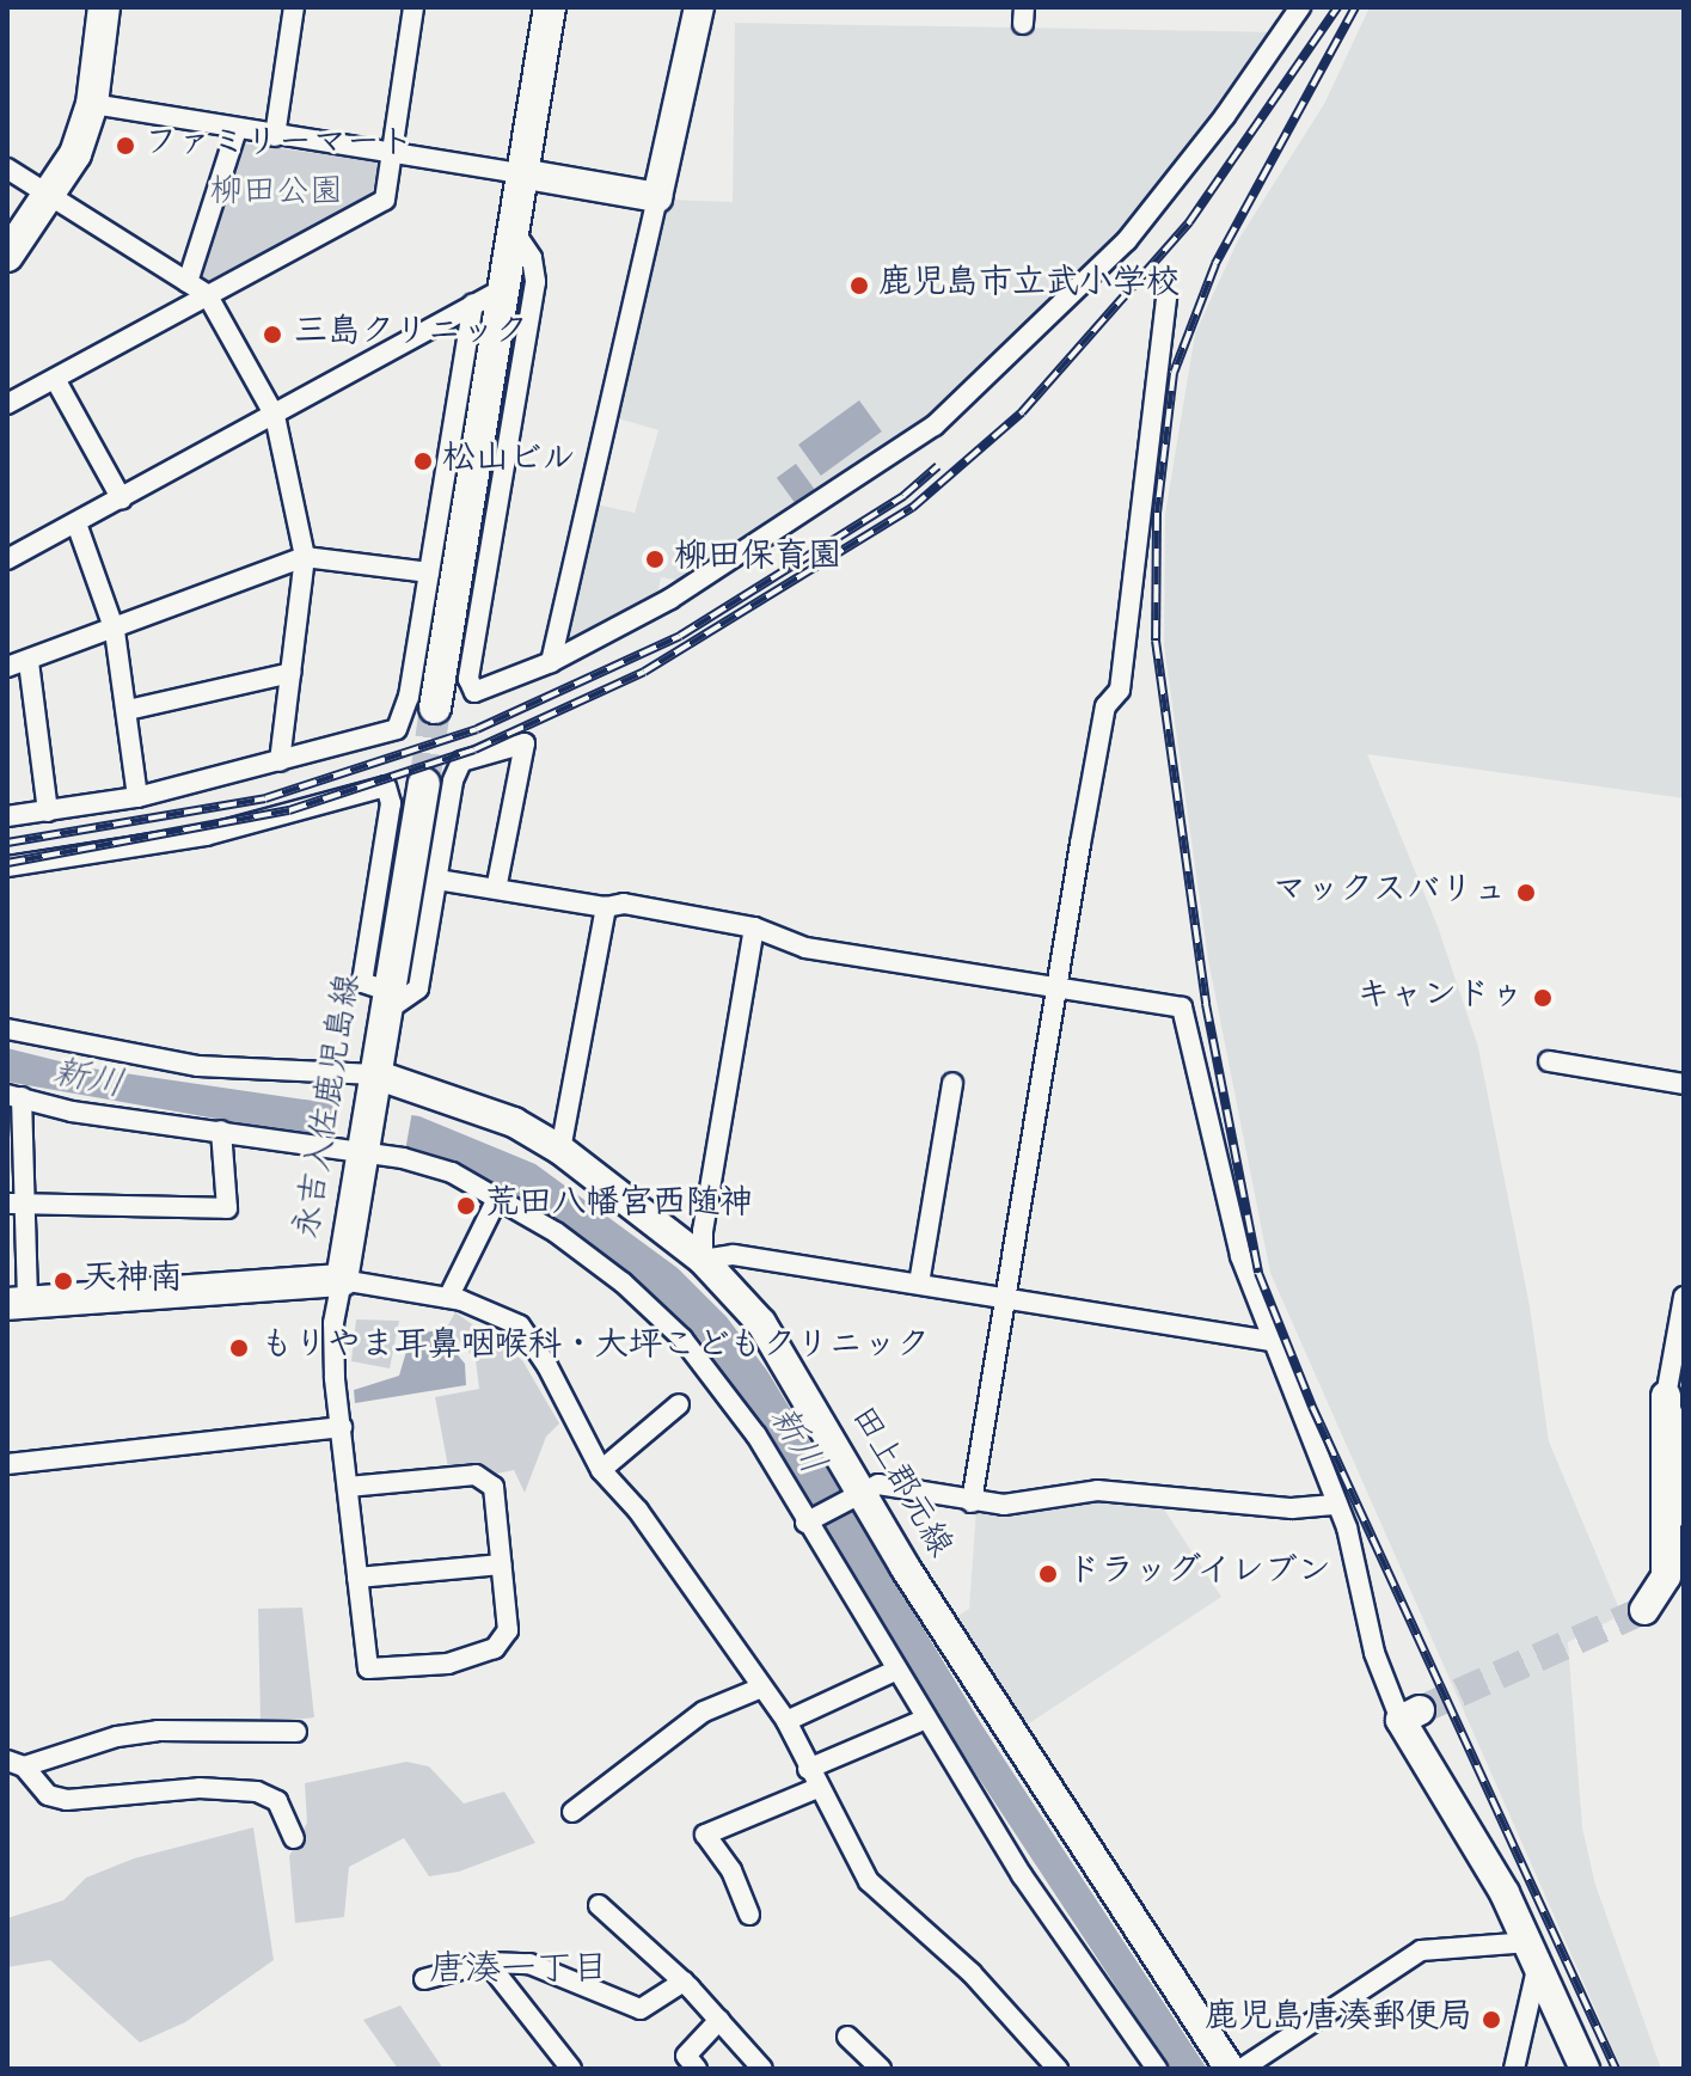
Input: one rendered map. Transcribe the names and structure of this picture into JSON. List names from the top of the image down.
{
  "streets": {
    "main road": ["永吉入佐鹿児島線"],
    "street": ["田上郡元線"]
  },
  "crossings": [
    ["永吉入佐鹿児島線", "田上郡元線"]
  ],
  "districts": ["唐湊一丁目"],
  "water": ["新川"],
  "parks": ["柳田公園"],
  "places": [
    "ファミリーマート",
    "鹿児島市立武小学校",
    "三島クリニック",
    "松山ビル",
    "柳田保育園",
    "マックスバリュ",
    "キャンドゥ",
    "荒田八幡宮西随神",
    "天神南",
    "もりやま耳鼻咽喉科・大坪こどもクリニック",
    "ドラッグイレブン",
    "鹿児島唐湊郵便局"
  ]
}
